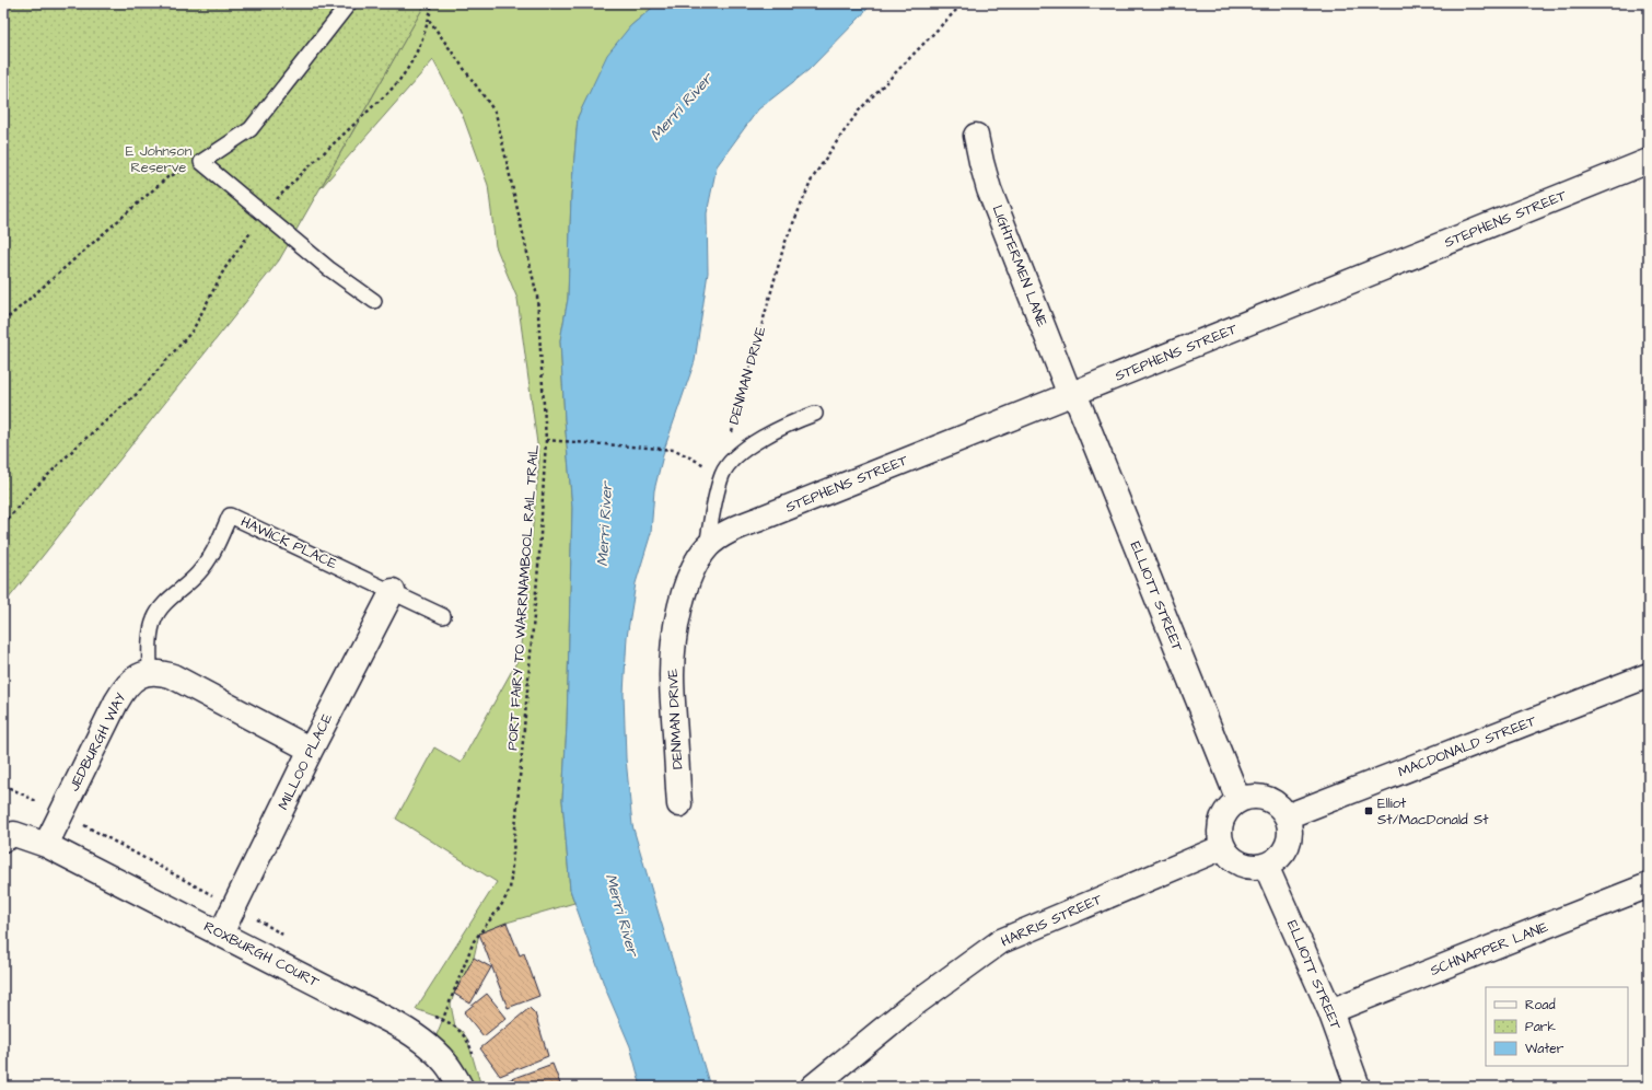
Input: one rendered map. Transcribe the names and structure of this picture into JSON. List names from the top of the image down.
{
  "streets": {
    "street": [
      "STEPHENS STREET",
      "LIGHTERMEN LANE",
      "DENMAN DRIVE",
      "ELLIOTT STREET",
      "JEDBURGH WAY",
      "MACDONALD STREET",
      "MILLOO PLACE",
      "HARRIS STREET",
      "SCHNAPPER LANE",
      "ROXBURGH COURT"
    ],
    "lane": ["HAWICK PLACE"],
    "path": ["PORT FAIRY TO WARRNAMBOOL RAIL TRAIL"]
  },
  "crossings": [
    ["STEPHENS STREET", "LIGHTERMEN LANE"],
    ["STEPHENS STREET", "DENMAN DRIVE"],
    ["STEPHENS STREET", "ELLIOTT STREET"],
    ["LIGHTERMEN LANE", "ELLIOTT STREET"],
    ["HAWICK PLACE", "JEDBURGH WAY"],
    ["HAWICK PLACE", "MILLOO PLACE"],
    ["ELLIOTT STREET", "MACDONALD STREET"],
    ["ELLIOTT STREET", "HARRIS STREET"],
    ["ELLIOTT STREET", "SCHNAPPER LANE"],
    ["JEDBURGH WAY", "ROXBURGH COURT"],
    ["MACDONALD STREET", "HARRIS STREET"],
    ["MILLOO PLACE", "ROXBURGH COURT"]
  ],
  "water": ["Merri River"],
  "parks": ["E Johnson Reserve"],
  "places": {
    "transit": ["Elliot St/MacDonald St"]
  },
  "legend": ["Road", "Park", "Water"]
}
